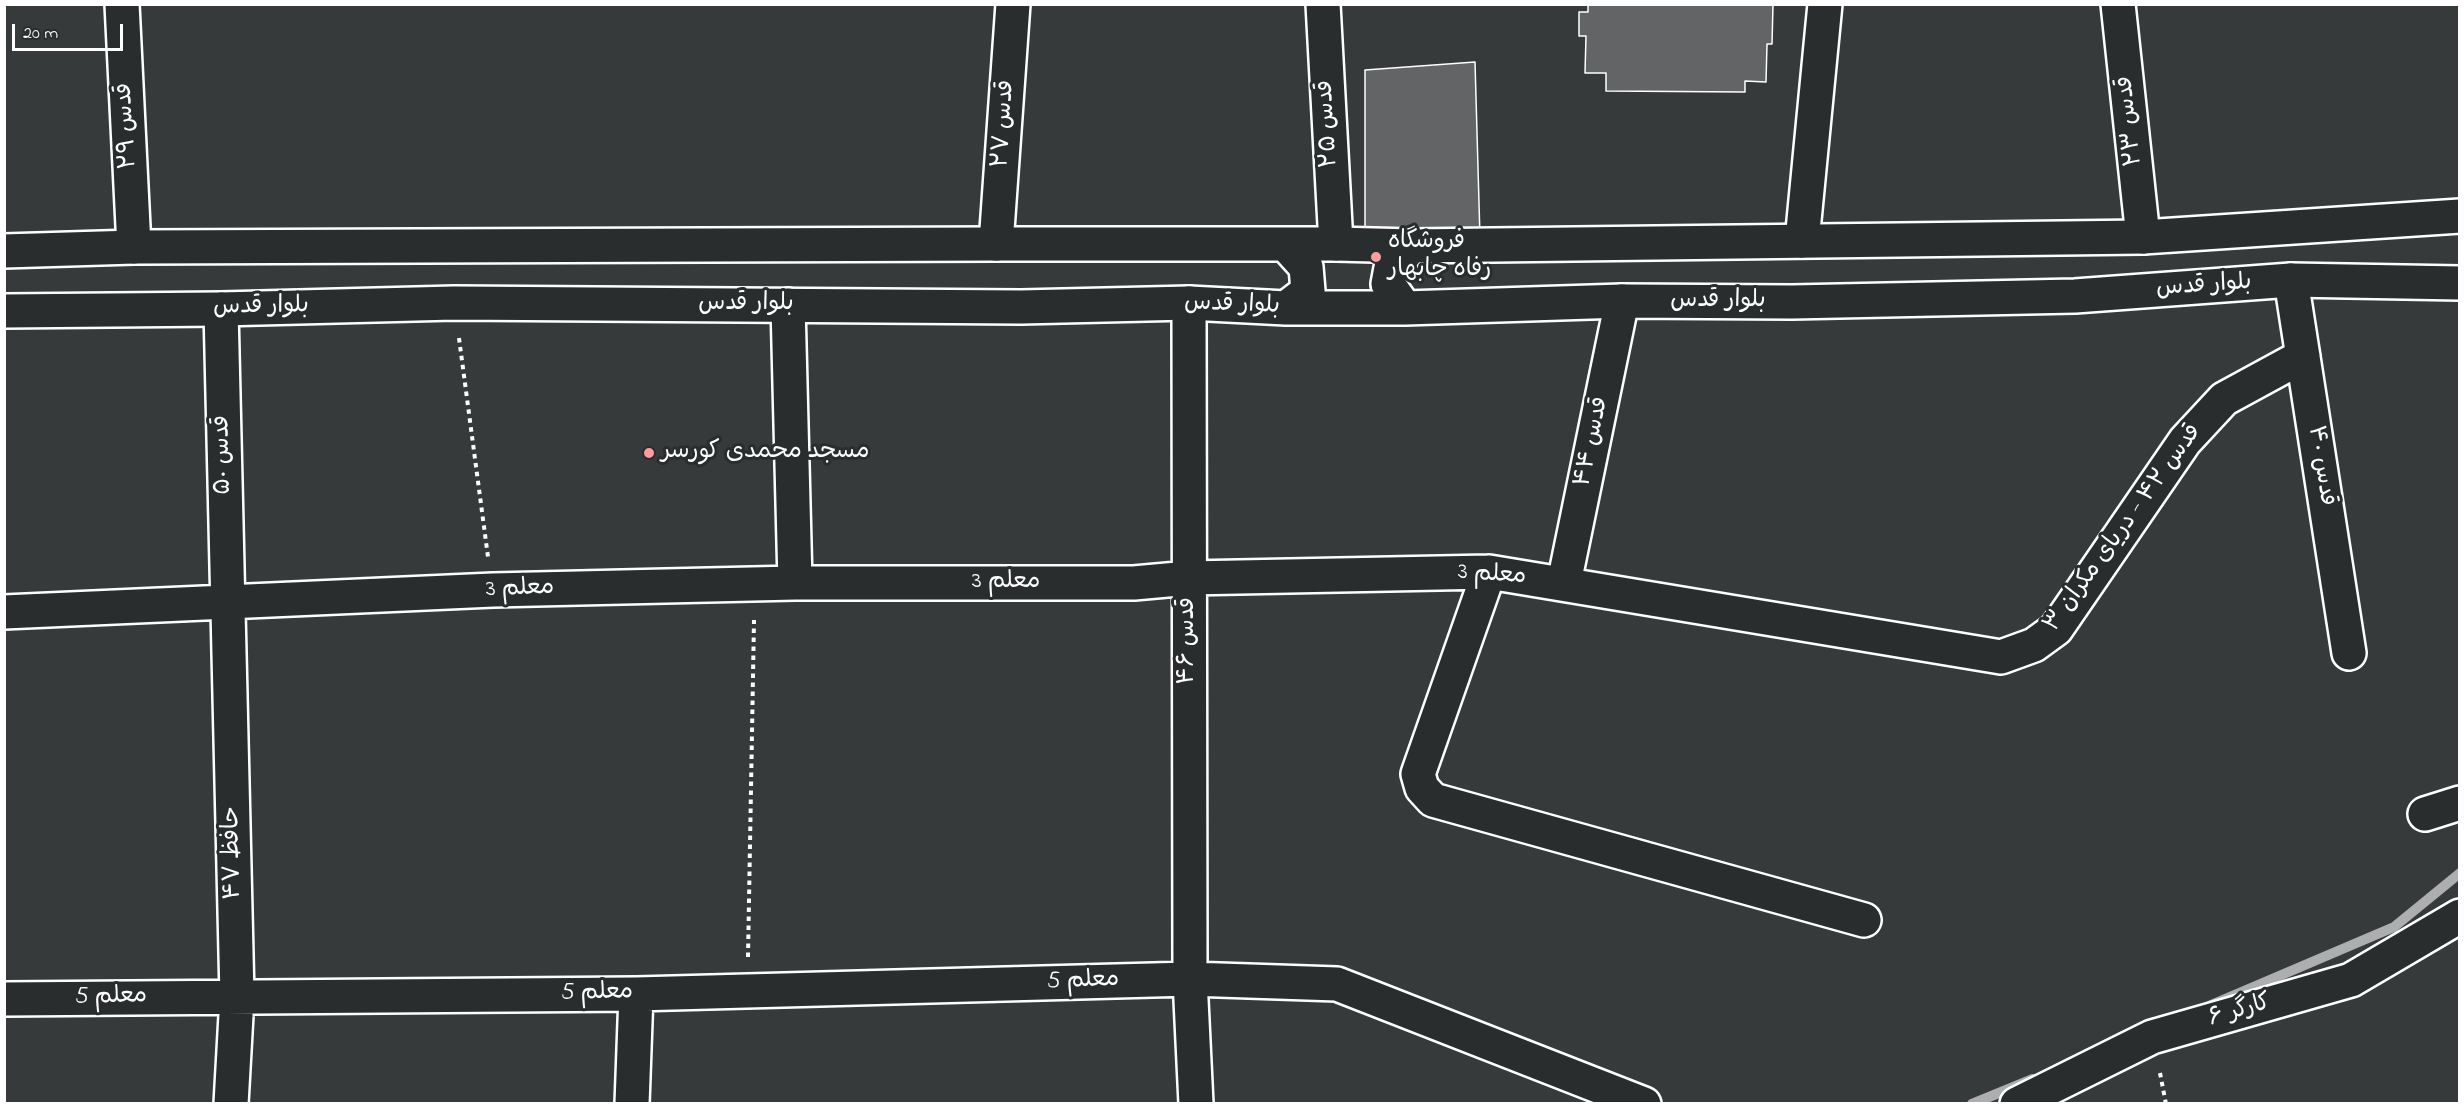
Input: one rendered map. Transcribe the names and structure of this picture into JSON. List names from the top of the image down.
{
  "streets": {
    "street": [
      "قدس ۲۳",
      "قدس ۲۷",
      "قدس ۲۵",
      "قدس ۲۹",
      "بلوار قدس",
      "قدس ۴۴",
      "قدس ۵۰",
      "قدس ۴۰",
      "قدس ۴۲ - دریای مکران ۳",
      "معلم 3",
      "قدس ۴۶",
      "حافظ ۴۷",
      "معلم 5",
      "کارگر ۶"
    ]
  },
  "crossings": [
    ["بلوار قدس", "قدس ۴۴"],
    ["بلوار قدس", "قدس ۵۰"],
    ["بلوار قدس", "قدس ۴۰"],
    ["بلوار قدس", "قدس ۴۶"],
    ["قدس ۴۴", "معلم 3"],
    ["قدس ۵۰", "معلم 3"],
    ["قدس ۵۰", "حافظ ۴۷"],
    ["قدس ۴۰", "قدس ۴۲ - دریای مکران ۳"],
    ["قدس ۴۲ - دریای مکران ۳", "معلم 3"],
    ["معلم 3", "قدس ۴۶"],
    ["معلم 3", "حافظ ۴۷"],
    ["قدس ۴۶", "معلم 5"],
    ["حافظ ۴۷", "معلم 5"]
  ],
  "places": ["فروشگاه رفاه چابهار", "مسجد محمدی کورسر"],
  "scale_bar": "20 m"
}
